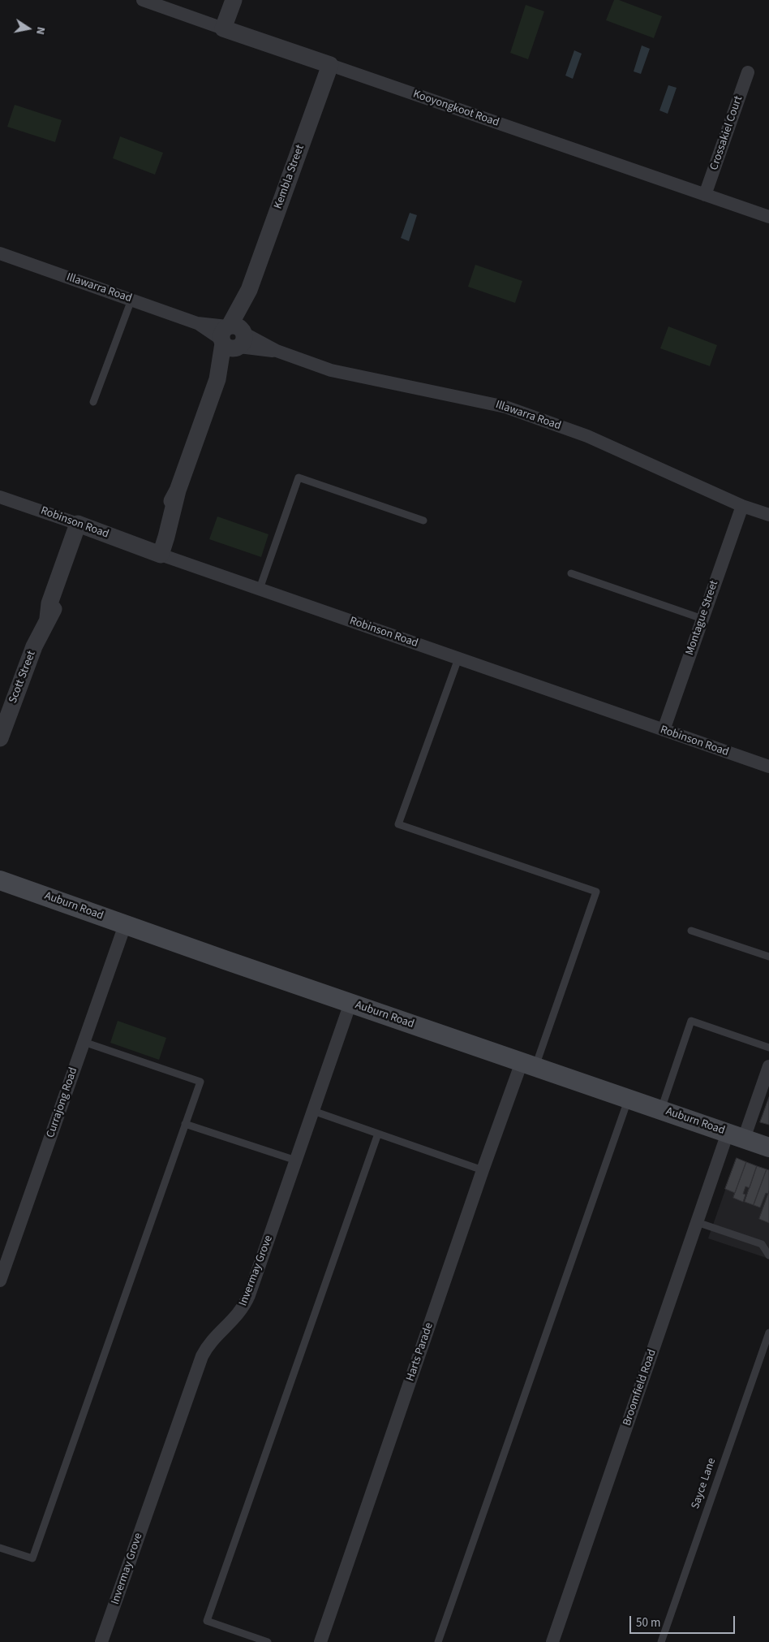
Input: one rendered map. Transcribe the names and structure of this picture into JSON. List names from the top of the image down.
{
  "streets": {
    "main road": ["Auburn Road"],
    "street": [
      "Kooyongkoot Road",
      "Crossakiel Court",
      "Kembla Street",
      "Illawarra Road",
      "Robinson Road",
      "Montague Street",
      "Scott Street",
      "Currajong Road",
      "Invermay Grove",
      "Harts Parade",
      "Broomfield Road"
    ],
    "lane": ["Sayce Lane"]
  },
  "crossings": [
    ["Kooyongkoot Road", "Crossakiel Court"],
    ["Kooyongkoot Road", "Kembla Street"],
    ["Kembla Street", "Illawarra Road"],
    ["Kembla Street", "Robinson Road"],
    ["Illawarra Road", "Montague Street"],
    ["Robinson Road", "Montague Street"],
    ["Robinson Road", "Scott Street"],
    ["Auburn Road", "Currajong Road"],
    ["Auburn Road", "Invermay Grove"],
    ["Auburn Road", "Harts Parade"],
    ["Auburn Road", "Broomfield Road"]
  ],
  "scale_bar": "50 m",
  "north": "right"
}
